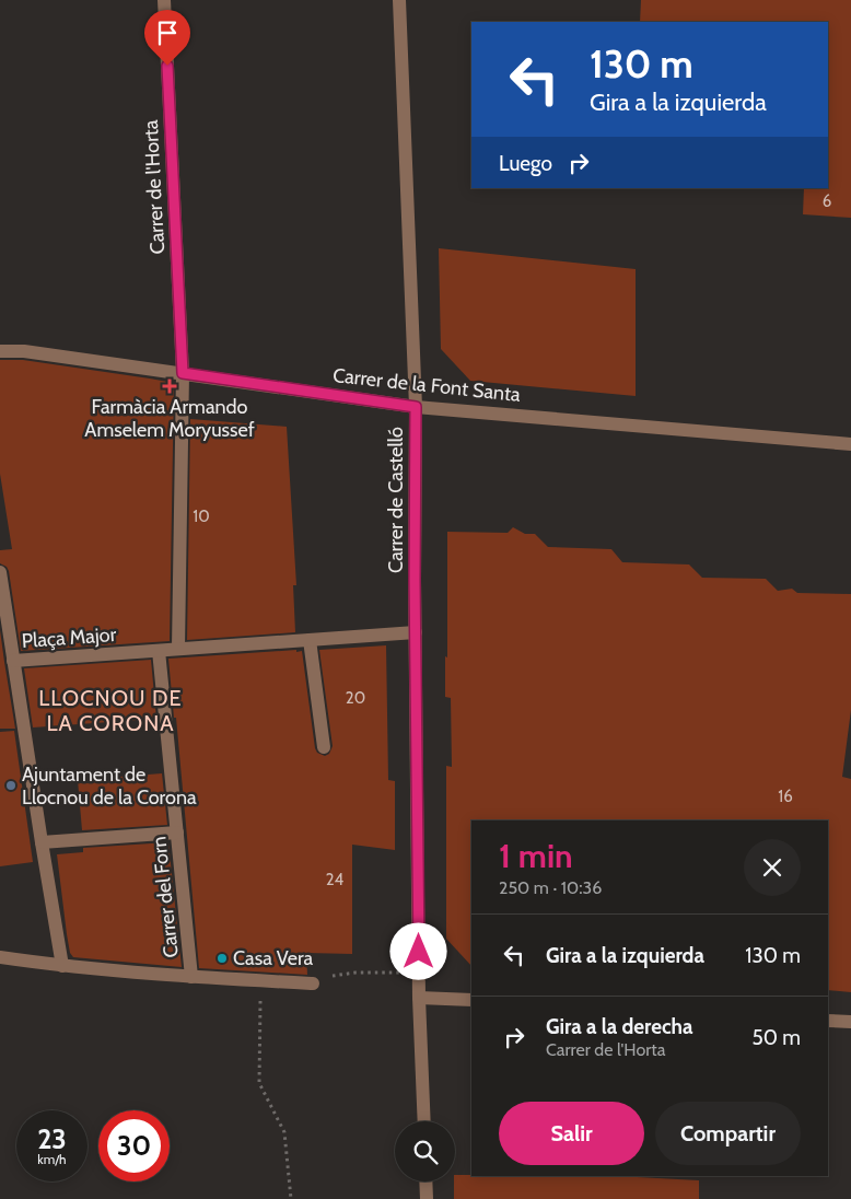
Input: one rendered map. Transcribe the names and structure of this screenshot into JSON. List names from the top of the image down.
{
  "streets": {
    "street": [
      "Carrer de l'Horta",
      "Carrer de la Font Santa",
      "Carrer de Castelló",
      "Plaça Major",
      "Carrer del Forn"
    ]
  },
  "crossings": [
    ["Carrer de l'Horta", "Carrer de la Font Santa"],
    ["Carrer de l'Horta", "Plaça Major"],
    ["Carrer de la Font Santa", "Carrer de Castelló"],
    ["Carrer de Castelló", "Plaça Major"],
    ["Plaça Major", "Carrer del Forn"]
  ],
  "districts": ["LLOCNOU DE LA CORONA"],
  "places": {
    "health": ["Farmàcia Armando Amselem Moryussef"],
    "other": ["Ajuntament de Llocnou de la Corona", "Casa Vera"]
  },
  "house_numbers": [
    "6",
    "10",
    "20",
    "16",
    "24"
  ],
  "page": {
    "turn": ["130 m", "Gira a la izquierda"],
    "then": "Luego",
    "heading": ["1 min", "250 m · 10:36"],
    "list": [
      {
        "name": "Gira a la izquierda",
        "value": "130 m"
      },
      {
        "name": "Gira a la derecha",
        "note": "Carrer de l'Horta",
        "value": "50 m"
      }
    ],
    "buttons": ["Salir", "Compartir"],
    "speed": "23 km/h",
    "limit": "30"
  }
}
